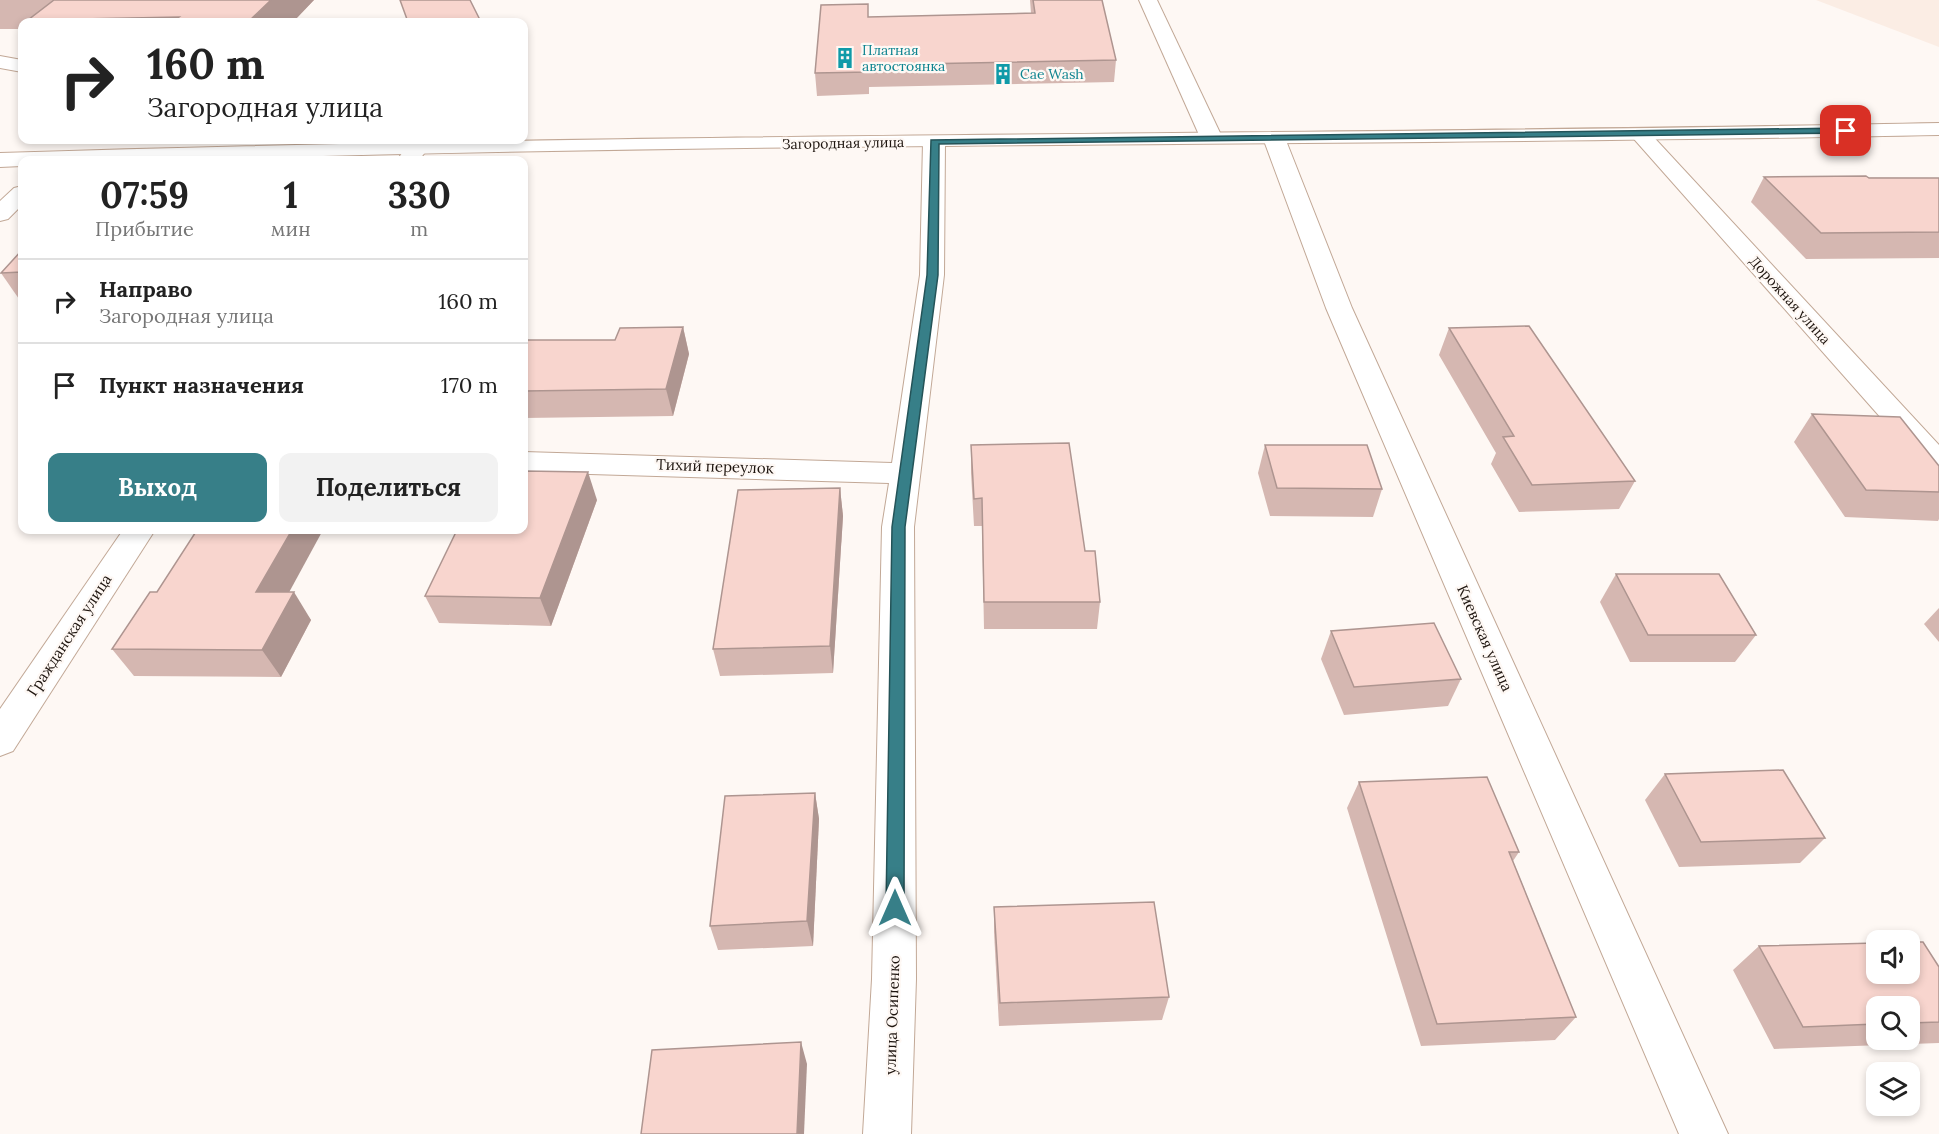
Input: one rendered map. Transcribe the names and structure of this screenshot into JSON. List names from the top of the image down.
{
  "streets": {
    "street": [
      "Загородная улица",
      "Дорожная улица",
      "Тихий переулок",
      "Гражданская улица",
      "Киевская улица",
      "улица Осипенко"
    ]
  },
  "crossings": [
    ["Загородная улица", "Дорожная улица"],
    ["Загородная улица", "Киевская улица"],
    ["Загородная улица", "улица Осипенко"],
    ["Тихий переулок", "улица Осипенко"]
  ],
  "places": {
    "building": ["Платная автостоянка", "Cae Wash"]
  },
  "page": {
    "turn": ["160 m", "Загородная улица"],
    "eta": [
      "07:59",
      "Прибытие",
      "1",
      "мин",
      "330",
      "m"
    ],
    "list": [
      {
        "name": "Направо",
        "note": "Загородная улица",
        "value": "160 m"
      },
      {
        "name": "Пункт назначения",
        "value": "170 m"
      }
    ],
    "buttons": ["Выход", "Поделиться"]
  }
}
